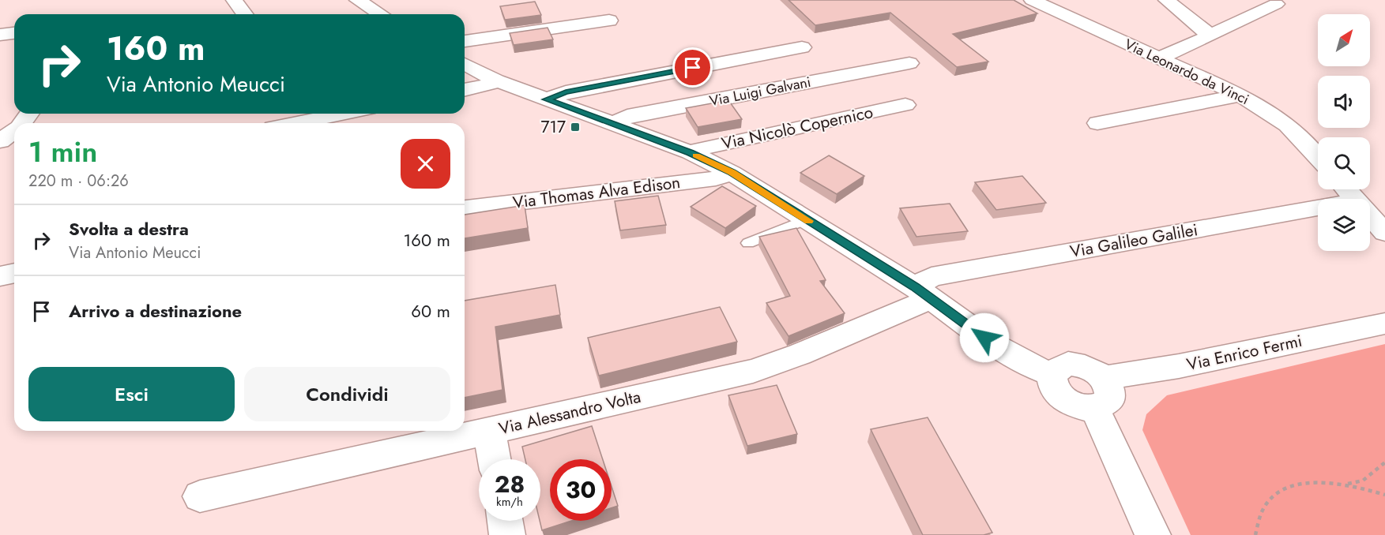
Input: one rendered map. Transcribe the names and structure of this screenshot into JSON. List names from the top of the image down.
{
  "streets": {
    "street": [
      "Via Leonardo da Vinci",
      "Via Luigi Galvani",
      "Via Nicolò Copernico",
      "Via Thomas Alva Edison",
      "Via Galileo Galilei",
      "Via Enrico Fermi",
      "Via Alessandro Volta"
    ]
  },
  "crossings": [
    ["Via Galileo Galilei", "Via Alessandro Volta"]
  ],
  "places": {
    "transit": ["717"]
  },
  "north": "top right",
  "page": {
    "turn": ["160 m", "Via Antonio Meucci"],
    "heading": ["1 min", "220 m · 06:26"],
    "list": [
      {
        "name": "Svolta a destra",
        "note": "Via Antonio Meucci",
        "value": "160 m"
      },
      {
        "name": "Arrivo a destinazione",
        "value": "60 m"
      }
    ],
    "buttons": ["Esci", "Condividi"],
    "speed": "28 km/h",
    "limit": "30"
  }
}
